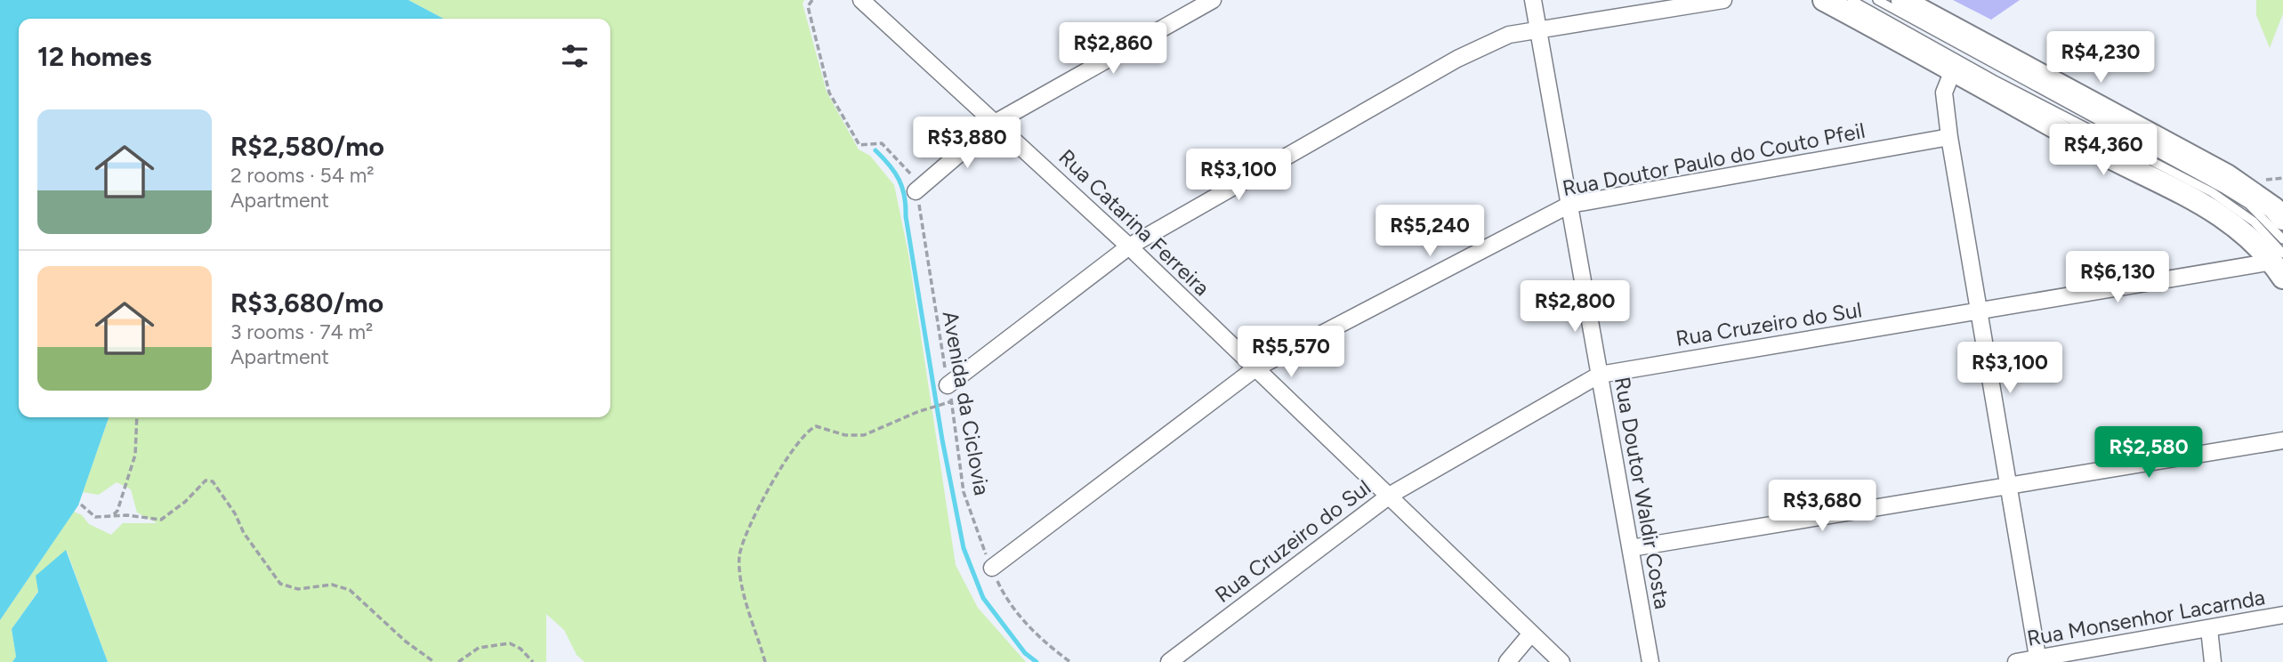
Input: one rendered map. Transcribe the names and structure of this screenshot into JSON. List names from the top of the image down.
{
  "streets": {
    "street": [
      "Rua Doutor Paulo do Couto Pfeil",
      "Rua Catarina Ferreira",
      "Rua Cruzeiro do Sul",
      "Rua Doutor Waldir Costa",
      "Rua Monsenhor Lacarnda"
    ],
    "path": ["Avenida da Ciclovia"]
  },
  "crossings": [
    ["Rua Doutor Paulo do Couto Pfeil", "Rua Catarina Ferreira"],
    ["Rua Doutor Paulo do Couto Pfeil", "Avenida da Ciclovia"],
    ["Rua Doutor Paulo do Couto Pfeil", "Rua Doutor Waldir Costa"],
    ["Rua Catarina Ferreira", "Rua Cruzeiro do Sul"],
    ["Rua Cruzeiro do Sul", "Rua Doutor Waldir Costa"]
  ],
  "page": {
    "heading": "12 homes",
    "price": [
      "R$2,860",
      "R$4,230",
      "R$3,880",
      "R$4,360",
      "R$3,100",
      "R$5,240",
      "R$6,130",
      "R$2,800",
      "R$5,570",
      "R$3,100",
      "R$2,580",
      "R$3,680"
    ],
    "list": [
      {
        "name": "R$2,580/mo",
        "note": "2 rooms · 54 m² · Apartment"
      },
      {
        "name": "R$3,680/mo",
        "note": "3 rooms · 74 m² · Apartment"
      }
    ]
  }
}
